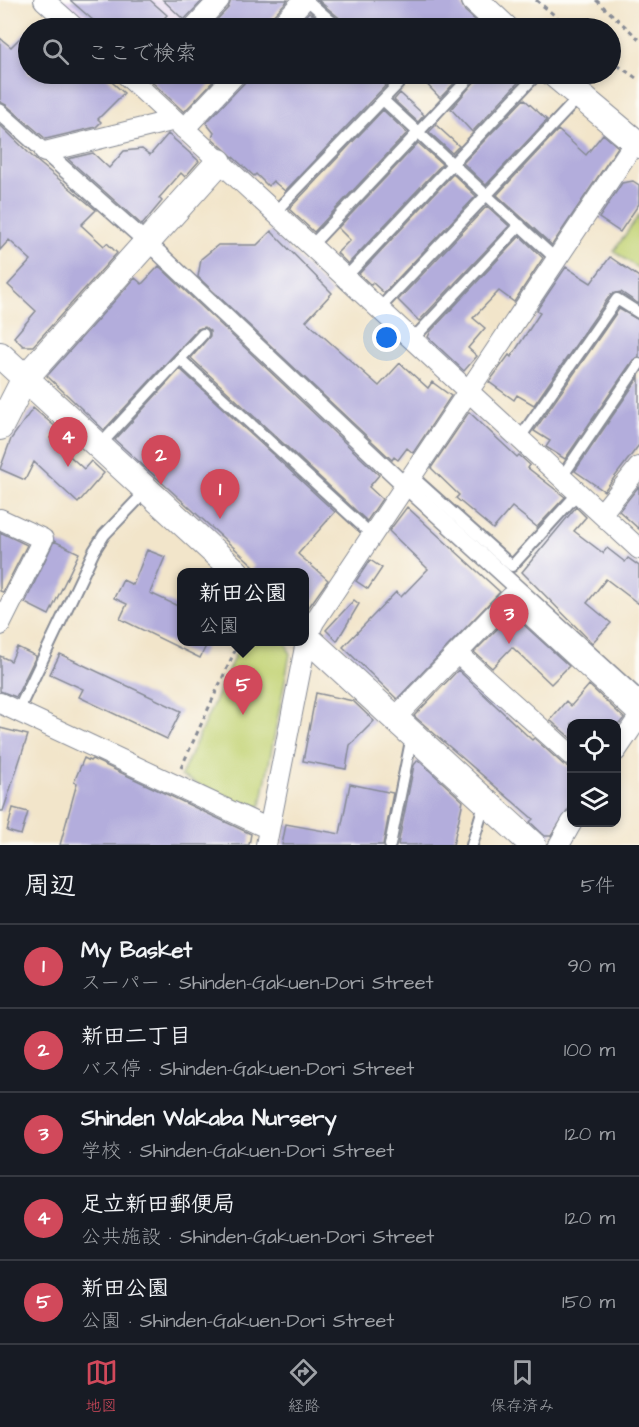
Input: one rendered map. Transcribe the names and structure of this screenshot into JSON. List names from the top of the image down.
{
  "page": {
    "search": "ここで検索",
    "pins": [
      "4",
      "2",
      "1",
      "3",
      "5"
    ],
    "popup": ["新田公園", "公園"],
    "heading": ["周辺", "5件"],
    "list": [
      {
        "mark": "1",
        "name": "My Basket",
        "note": "スーパー · Shinden-Gakuen-Dori Street",
        "value": "90 m"
      },
      {
        "mark": "2",
        "name": "新田二丁目",
        "note": "バス停 · Shinden-Gakuen-Dori Street",
        "value": "100 m"
      },
      {
        "mark": "3",
        "name": "Shinden Wakaba Nursery",
        "note": "学校 · Shinden-Gakuen-Dori Street",
        "value": "120 m"
      },
      {
        "mark": "4",
        "name": "足立新田郵便局",
        "note": "公共施設 · Shinden-Gakuen-Dori Street",
        "value": "120 m"
      },
      {
        "mark": "5",
        "name": "新田公園",
        "note": "公園 · Shinden-Gakuen-Dori Street",
        "value": "150 m"
      }
    ],
    "nav": ["地図", "経路", "保存済み"]
  }
}
